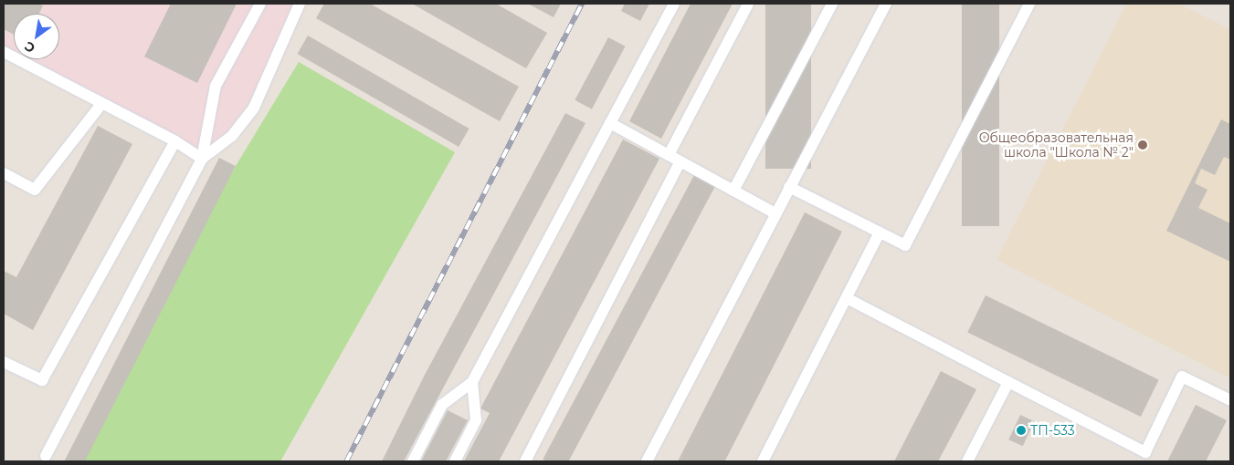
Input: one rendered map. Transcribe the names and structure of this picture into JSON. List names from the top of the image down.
{
  "places": ["Общеобразовательная школа \"Школа № 2\"", "ТП-533"],
  "north": "bottom left"
}
